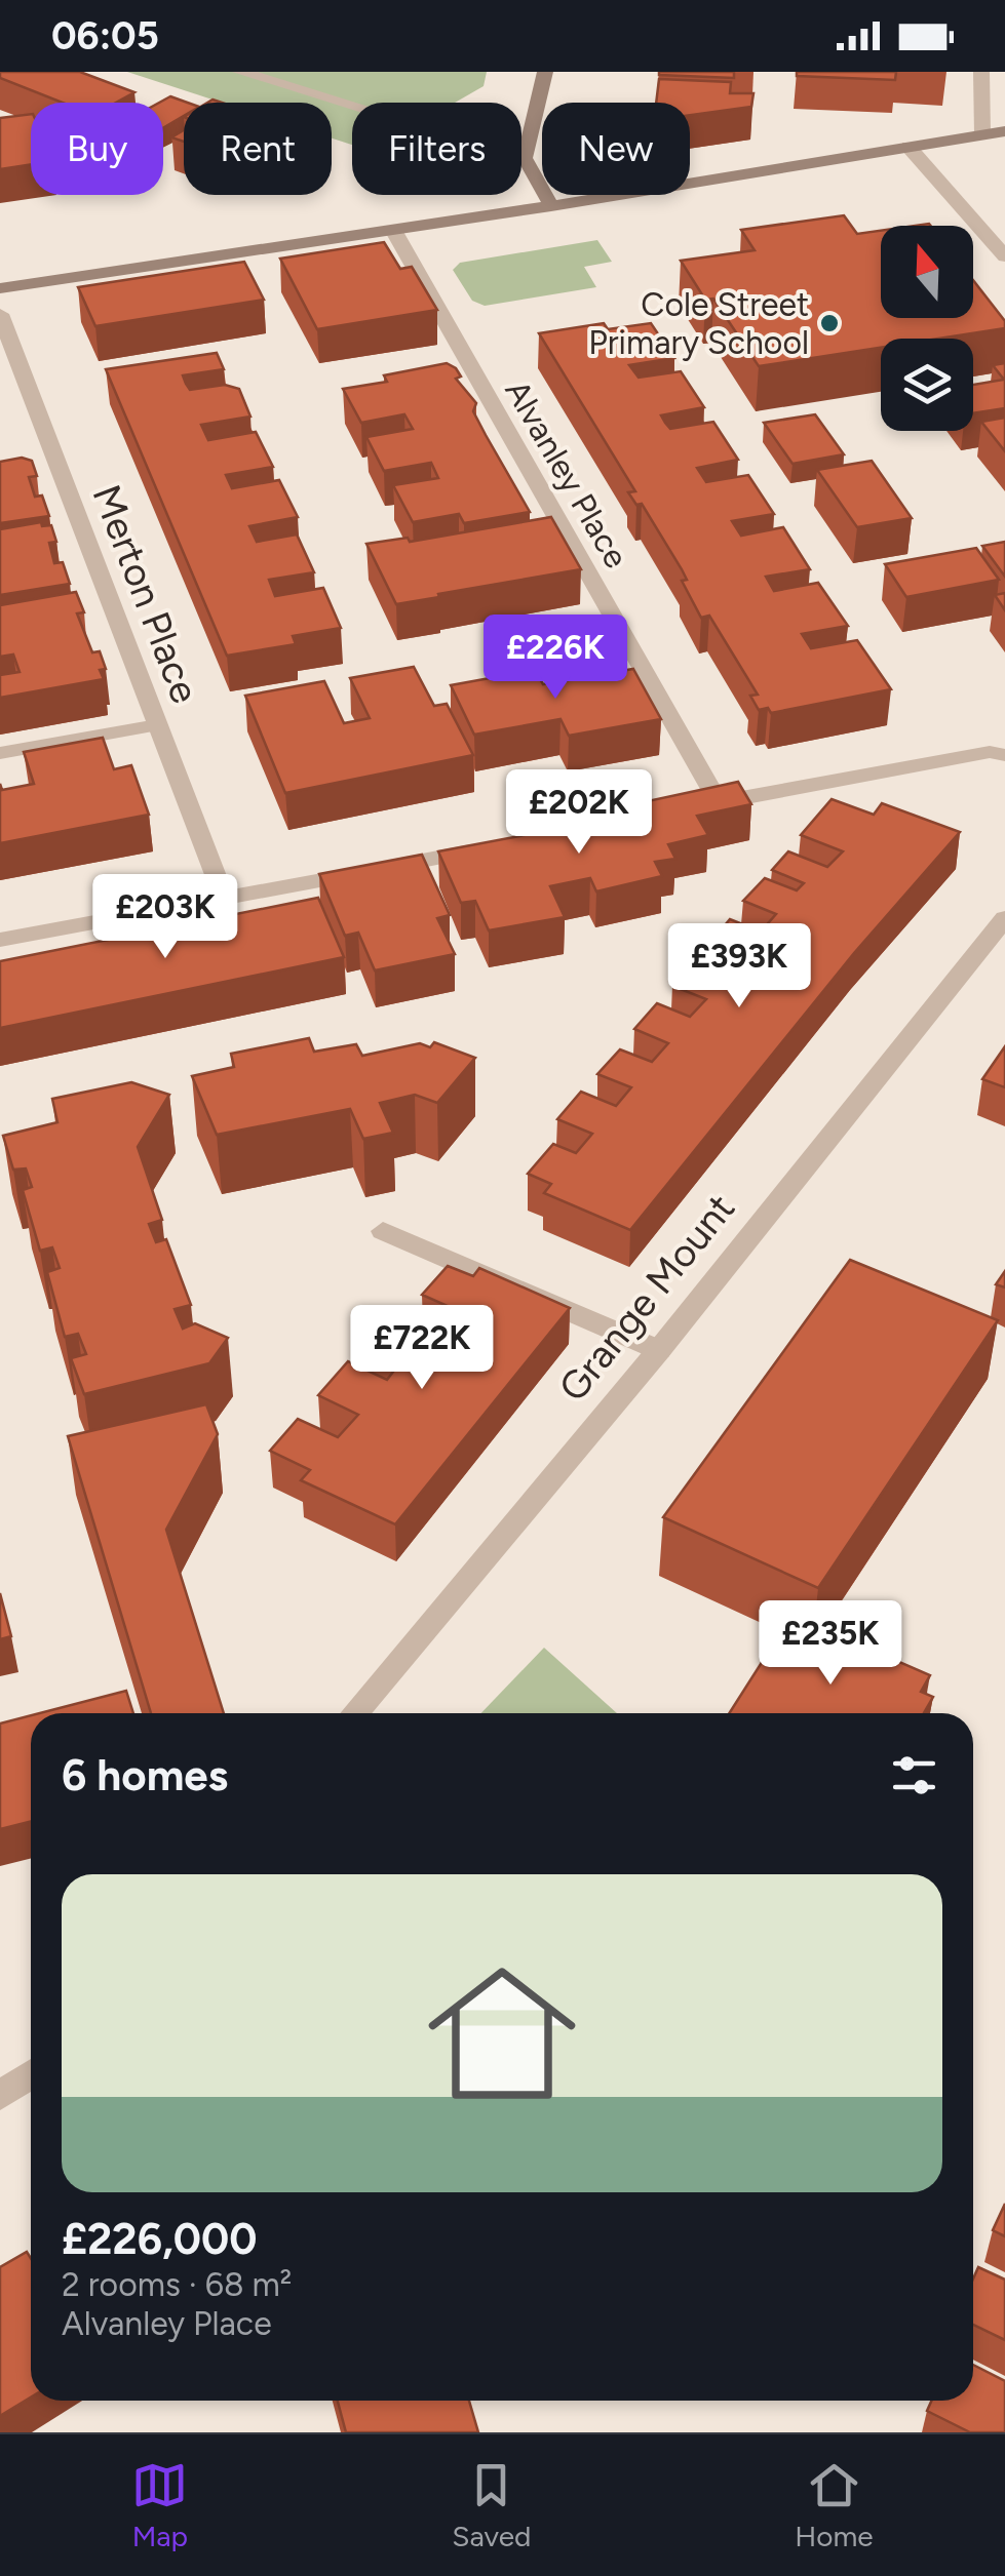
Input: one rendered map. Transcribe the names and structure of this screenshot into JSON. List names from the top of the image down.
{
  "streets": {
    "street": ["Alvanley Place", "Merton Place", "Grange Mount"]
  },
  "places": ["Cole Street Primary School"],
  "north": "top",
  "page": {
    "status": "06:05",
    "chip": [
      "Buy",
      "Rent",
      "Filters",
      "New"
    ],
    "price": [
      "£226K",
      "£202K",
      "£203K",
      "£393K",
      "£722K",
      "£235K"
    ],
    "heading": "6 homes",
    "list": [
      {
        "name": "£226,000",
        "note": "2 rooms · 68 m² · Alvanley Place"
      }
    ],
    "tabs": ["Map", "Saved", "Home"]
  }
}
